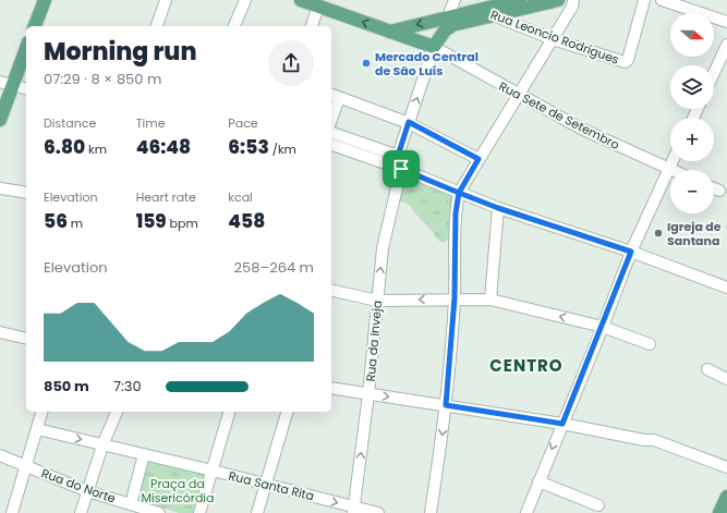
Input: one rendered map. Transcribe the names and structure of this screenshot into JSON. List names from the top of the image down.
{
  "streets": {
    "street": [
      "Rua Leoncio Rodrigues",
      "Rua Sete de Setembro",
      "Rua da Inveja",
      "Rua do Norte",
      "Rua Santa Rita"
    ]
  },
  "crossings": [
    ["Rua da Inveja", "Rua Santa Rita"]
  ],
  "one_way": ["Rua Santa Rita"],
  "districts": ["CENTRO"],
  "parks": ["Praça da Misericórdia"],
  "places": ["Mercado Central de São Luís", "Igreja de Santana"],
  "north": "right",
  "page": {
    "map_buttons": ["+", "−"],
    "heading": ["Morning run", "07:29 · 8 × 850 m"],
    "stats": [
      ["Distance", "6.80 km"],
      ["Time", "46:48"],
      ["Pace", "6:53 /km"],
      ["Elevation", "56 m"],
      ["Heart rate", "159 bpm"],
      ["kcal", "458"]
    ],
    "chart": ["Elevation", "258–264 m"],
    "list": [
      {
        "name": "850 m",
        "note": "7:30"
      }
    ]
  }
}
